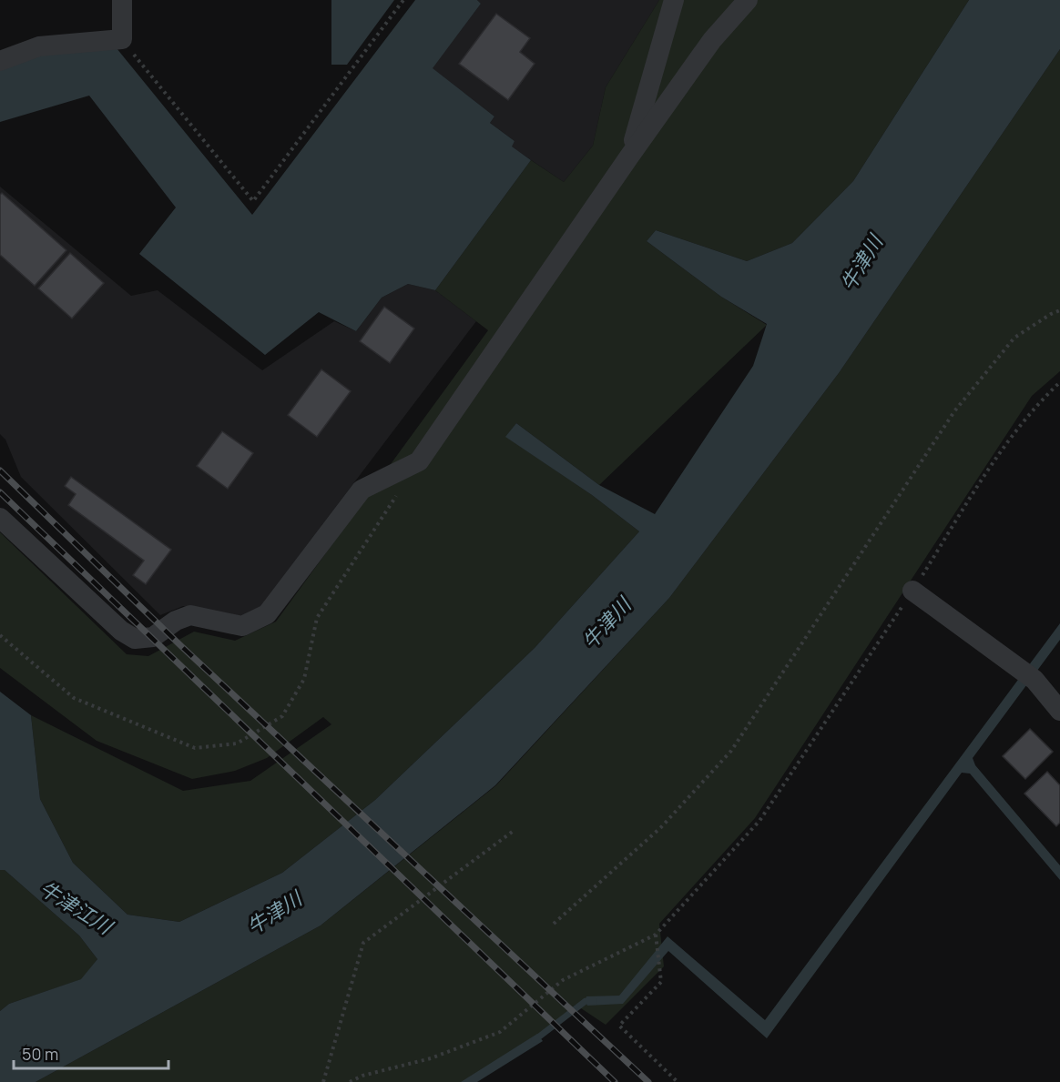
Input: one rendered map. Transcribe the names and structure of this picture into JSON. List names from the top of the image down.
{
  "water": ["牛津川", "牛津江川"],
  "scale_bar": "50 m"
}
